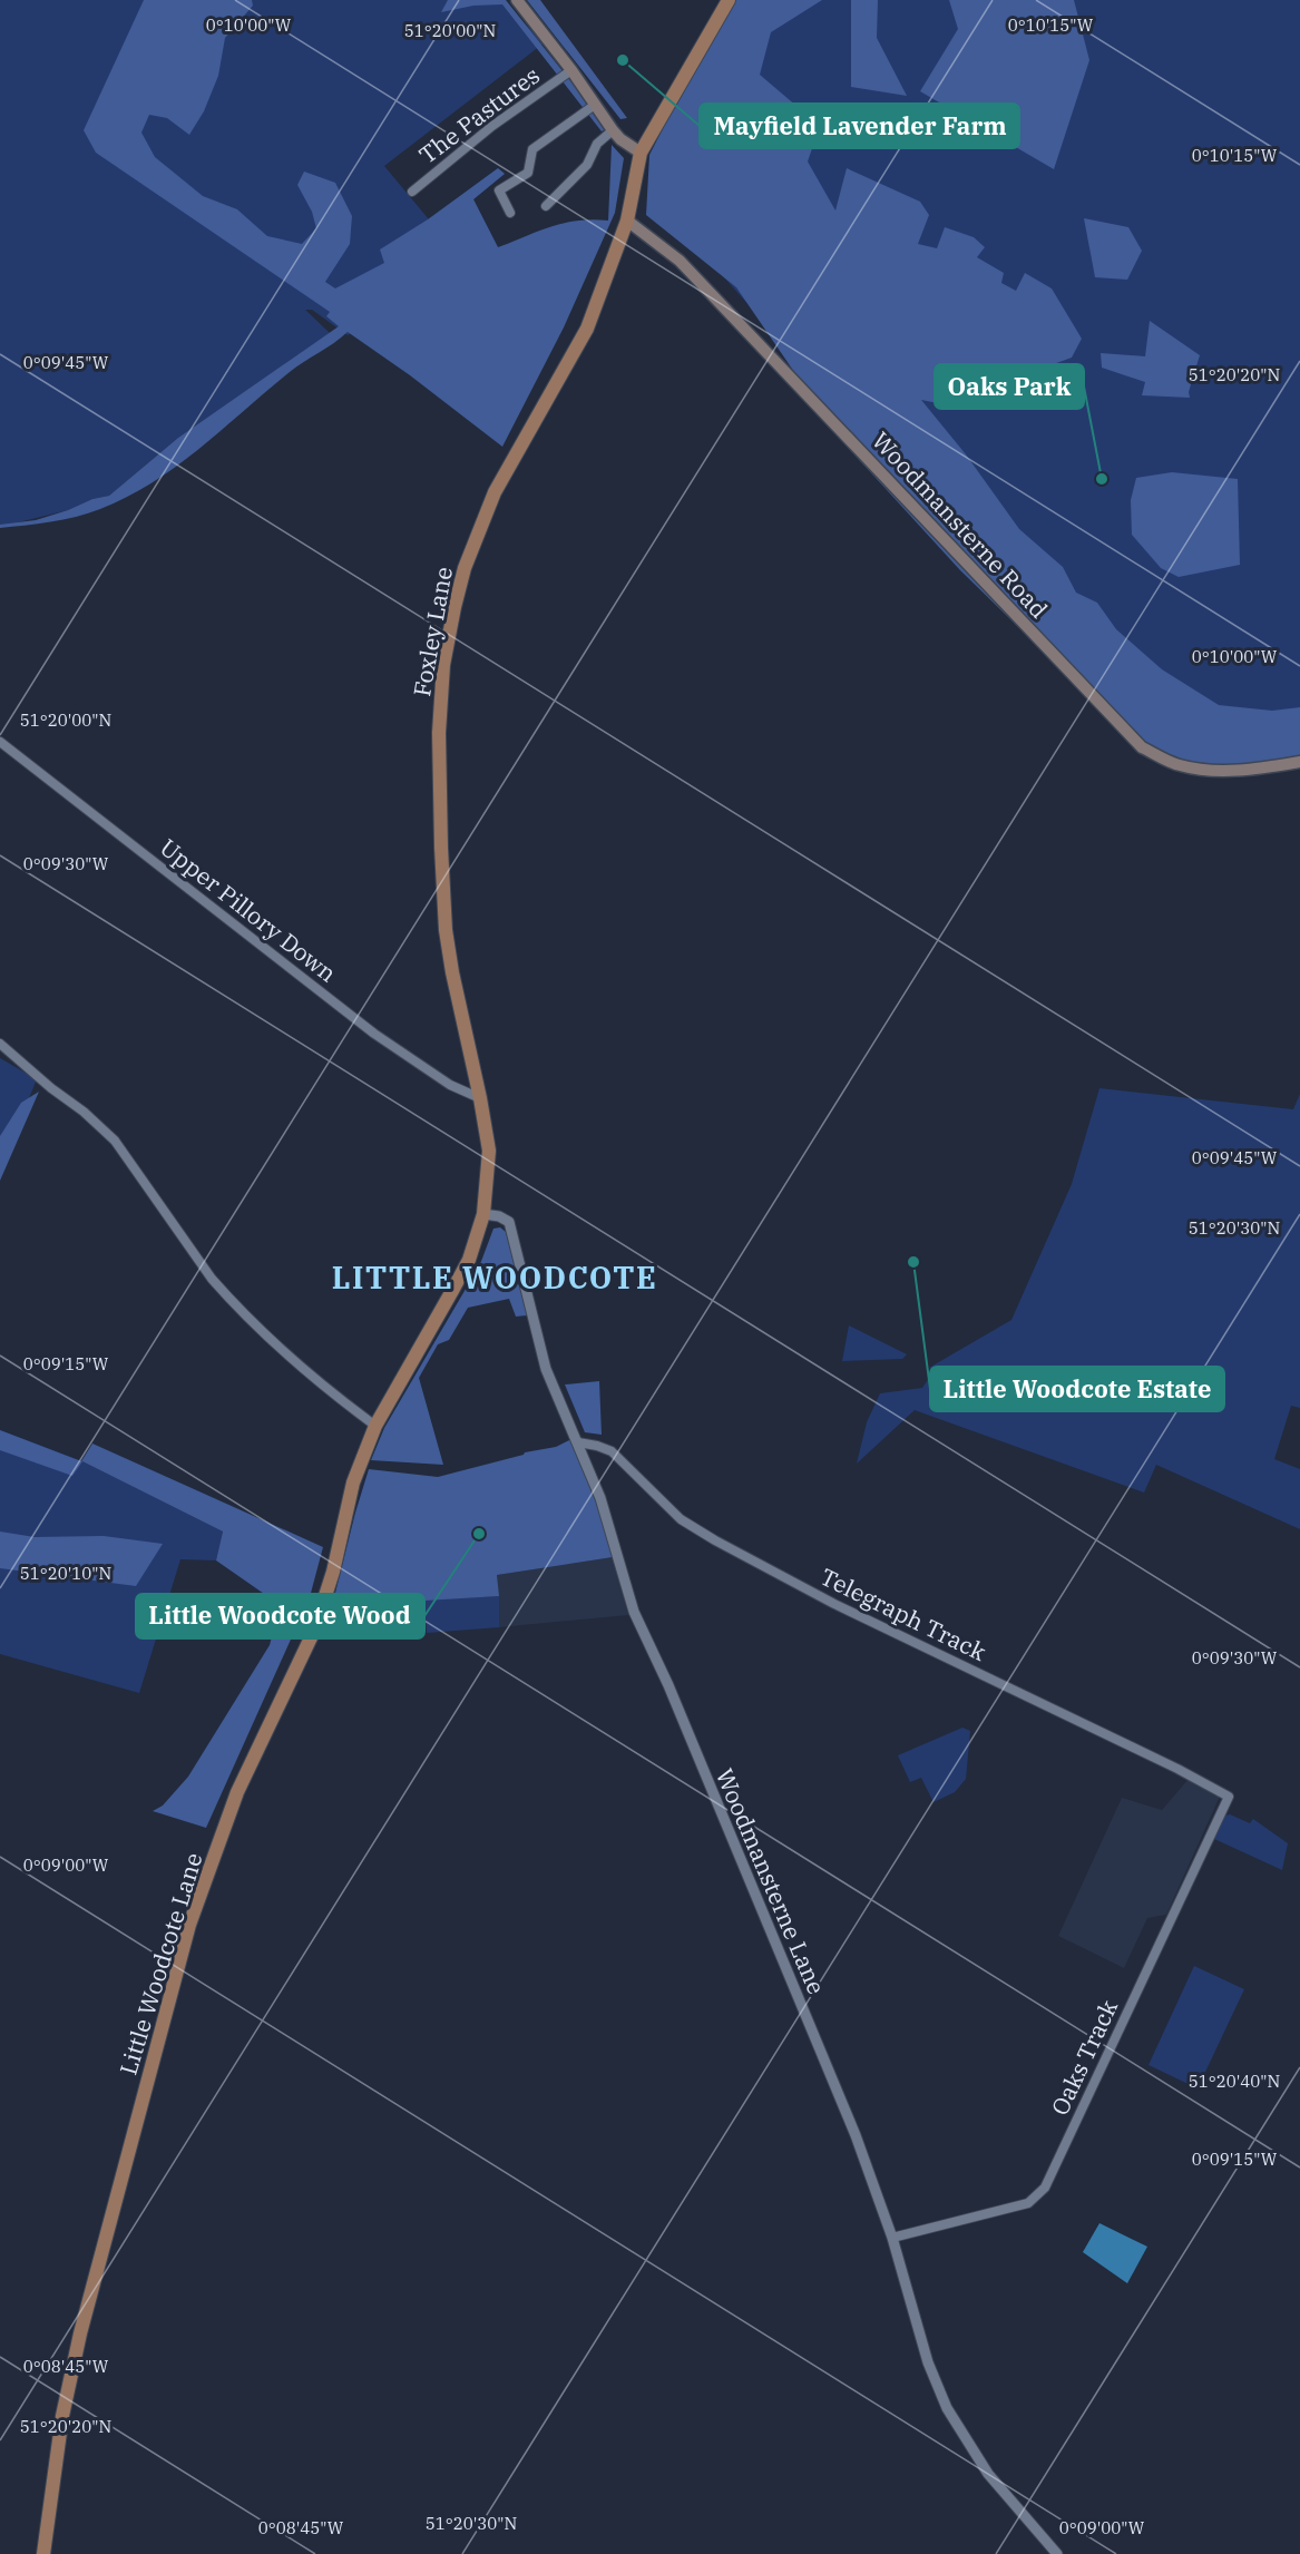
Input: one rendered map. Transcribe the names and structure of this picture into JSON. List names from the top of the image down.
{
  "streets": {
    "main road": ["Woodmansterne Road", "Foxley Lane", "Little Woodcote Lane"],
    "street": [
      "The Pastures",
      "Upper Pillory Down",
      "Telegraph Track",
      "Woodmansterne Lane",
      "Oaks Track"
    ]
  },
  "crossings": [
    ["Woodmansterne Road", "Foxley Lane"],
    ["Foxley Lane", "Upper Pillory Down"],
    ["Foxley Lane", "Little Woodcote Lane"],
    ["Telegraph Track", "Woodmansterne Lane"],
    ["Telegraph Track", "Oaks Track"],
    ["Woodmansterne Lane", "Little Woodcote Lane"],
    ["Woodmansterne Lane", "Oaks Track"]
  ],
  "districts": ["LITTLE WOODCOTE"],
  "places": [
    "Mayfield Lavender Farm",
    "Oaks Park",
    "Little Woodcote Estate",
    "Little Woodcote Wood"
  ],
  "coordinates": [
    "0°10'00\"W",
    "0°10'15\"W",
    "51°20'00\"N",
    "0°09'45\"W",
    "51°20'20\"N",
    "0°09'30\"W",
    "51°20'30\"N",
    "0°09'15\"W",
    "51°20'10\"N",
    "0°09'00\"W",
    "51°20'40\"N",
    "0°08'45\"W"
  ]
}
